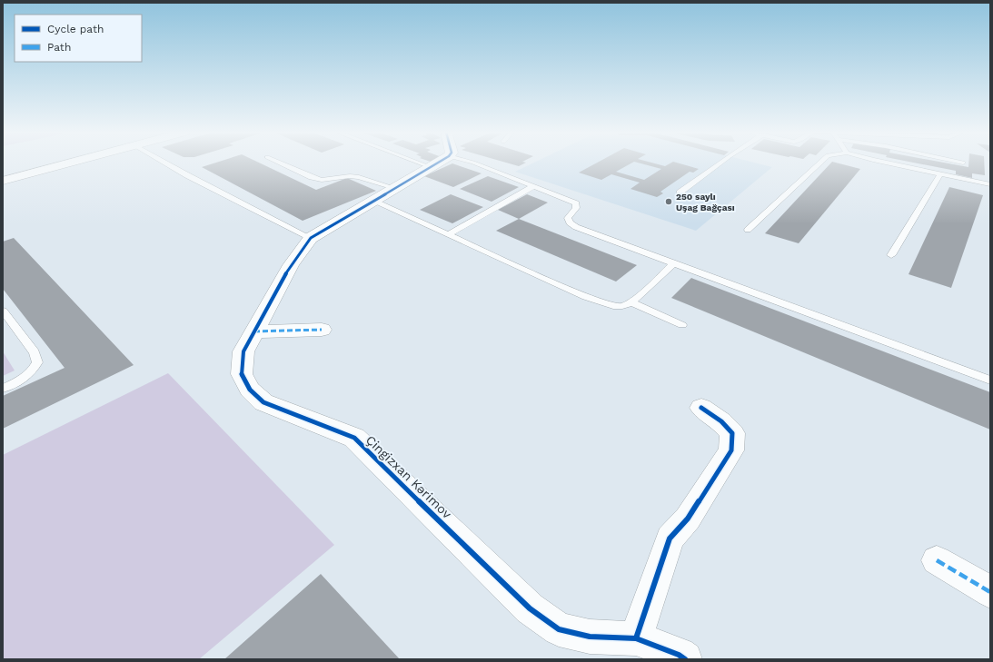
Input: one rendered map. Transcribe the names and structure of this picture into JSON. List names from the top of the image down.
{
  "streets": {
    "street": ["Çingizxan Kərimov"]
  },
  "places": ["250 saylı Uşag Bağçası"],
  "legend": ["Cycle path", "Path"]
}
